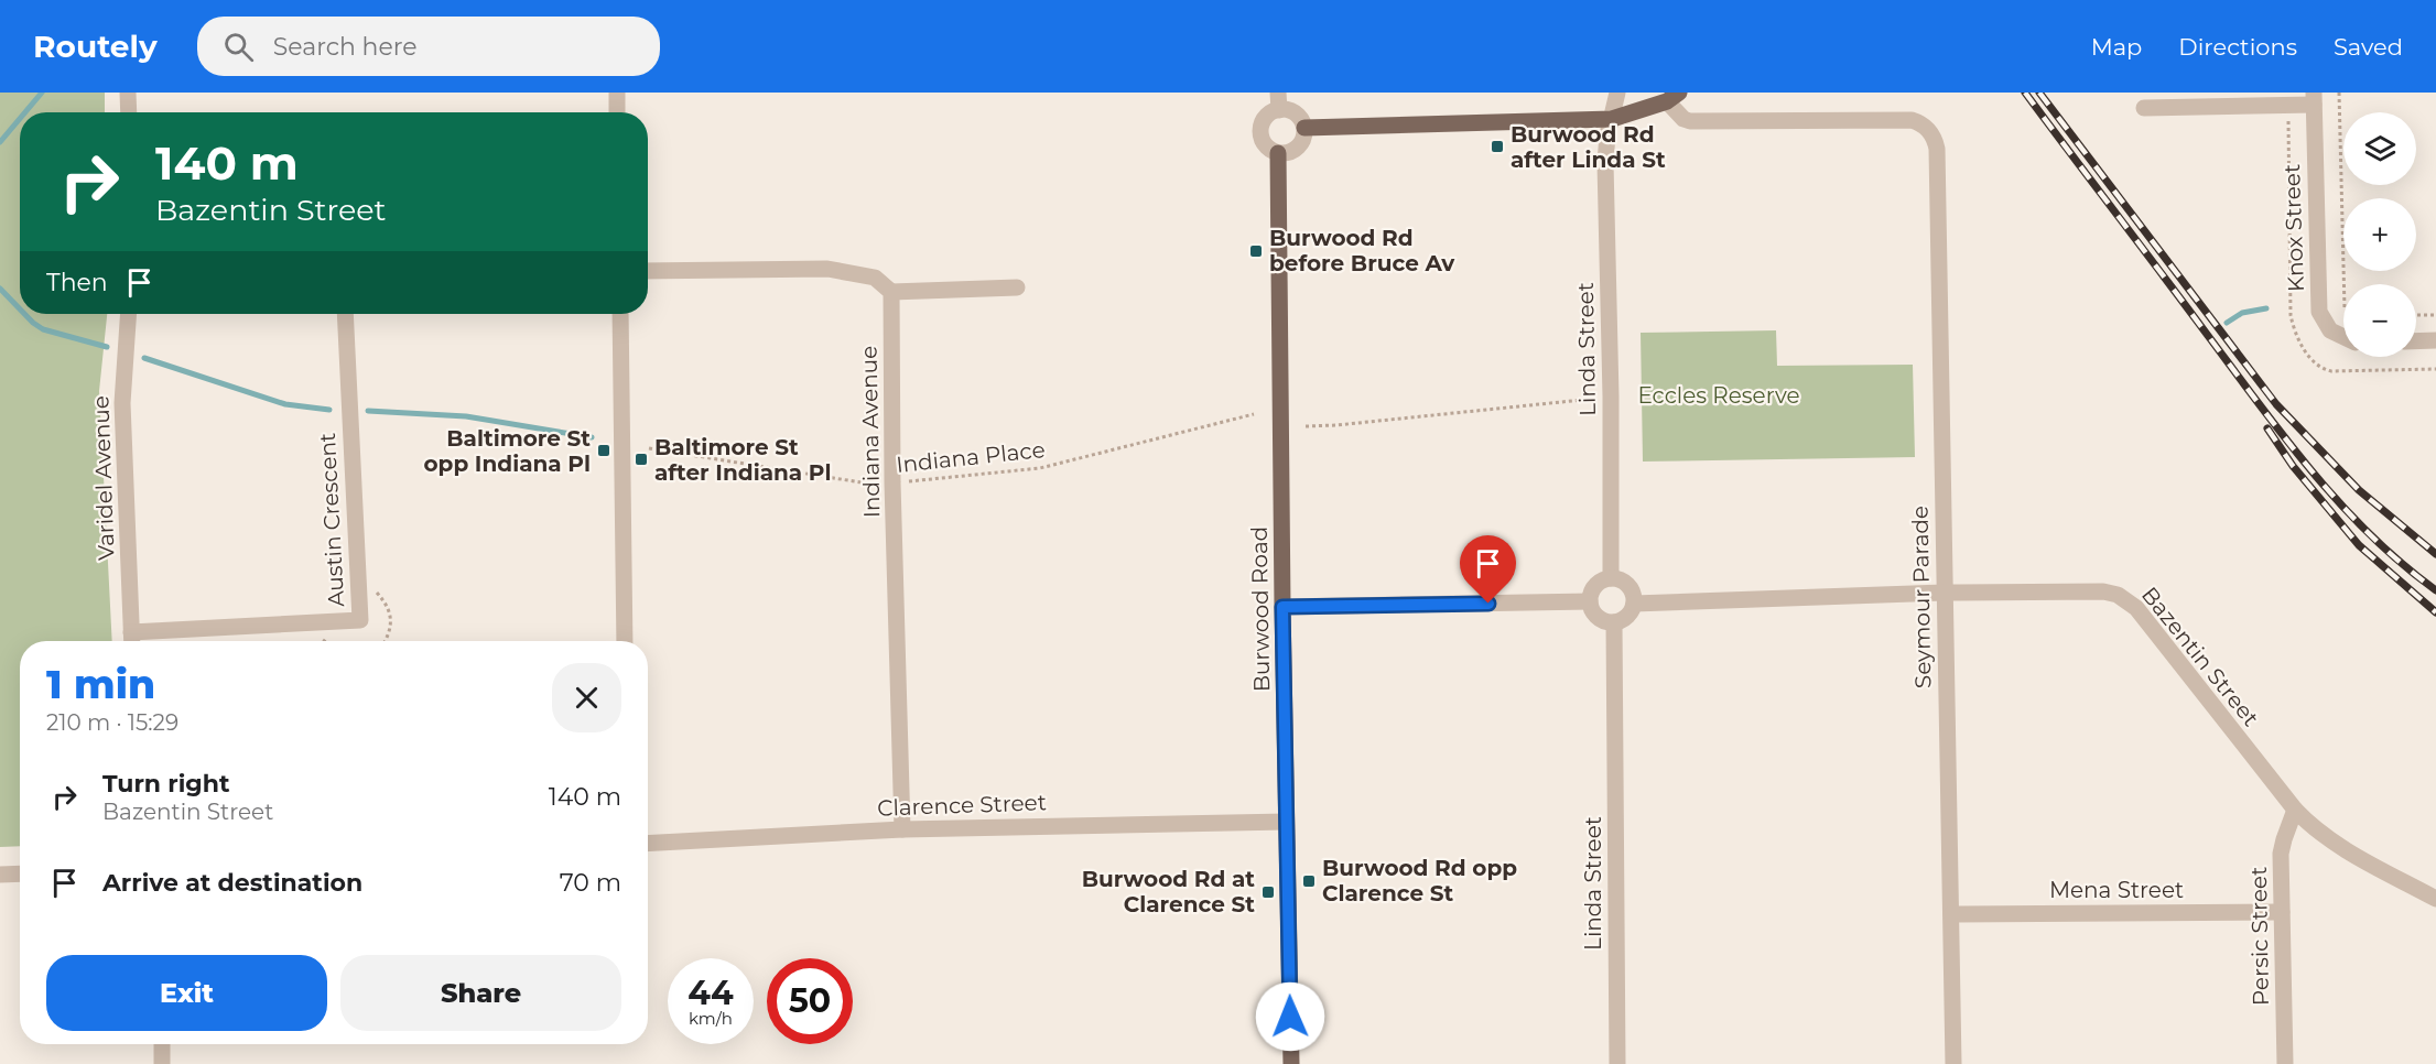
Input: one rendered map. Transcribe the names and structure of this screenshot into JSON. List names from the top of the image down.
{
  "streets": {
    "main road": ["Burwood Road"],
    "street": [
      "Knox Street",
      "Linda Street",
      "Indiana Avenue",
      "Varidel Avenue",
      "Austin Crescent",
      "Seymour Parade",
      "Bazentin Street",
      "Clarence Street",
      "Mena Street",
      "Persic Street"
    ],
    "path": ["Indiana Place"]
  },
  "crossings": [
    ["Linda Street", "Bazentin Street"],
    ["Indiana Avenue", "Indiana Place"],
    ["Indiana Avenue", "Clarence Street"],
    ["Varidel Avenue", "Austin Crescent"],
    ["Seymour Parade", "Bazentin Street"],
    ["Seymour Parade", "Mena Street"],
    ["Burwood Road", "Clarence Street"],
    ["Bazentin Street", "Persic Street"],
    ["Mena Street", "Persic Street"]
  ],
  "parks": ["Eccles Reserve"],
  "places": {
    "transit": [
      "Burwood Rd after Linda St",
      "Burwood Rd before Bruce Av",
      "Baltimore St opp Indiana Pl",
      "Baltimore St after Indiana Pl",
      "Burwood Rd opp Clarence St",
      "Burwood Rd at Clarence St"
    ]
  },
  "page": {
    "header": "Routely",
    "search": "Search here",
    "nav": ["Map", "Directions", "Saved"],
    "map_buttons": ["+", "−"],
    "turn": ["140 m", "Bazentin Street"],
    "then": "Then",
    "heading": ["1 min", "210 m · 15:29"],
    "list": [
      {
        "name": "Turn right",
        "note": "Bazentin Street",
        "value": "140 m"
      },
      {
        "name": "Arrive at destination",
        "value": "70 m"
      }
    ],
    "buttons": ["Exit", "Share"],
    "speed": "44 km/h",
    "limit": "50"
  }
}
